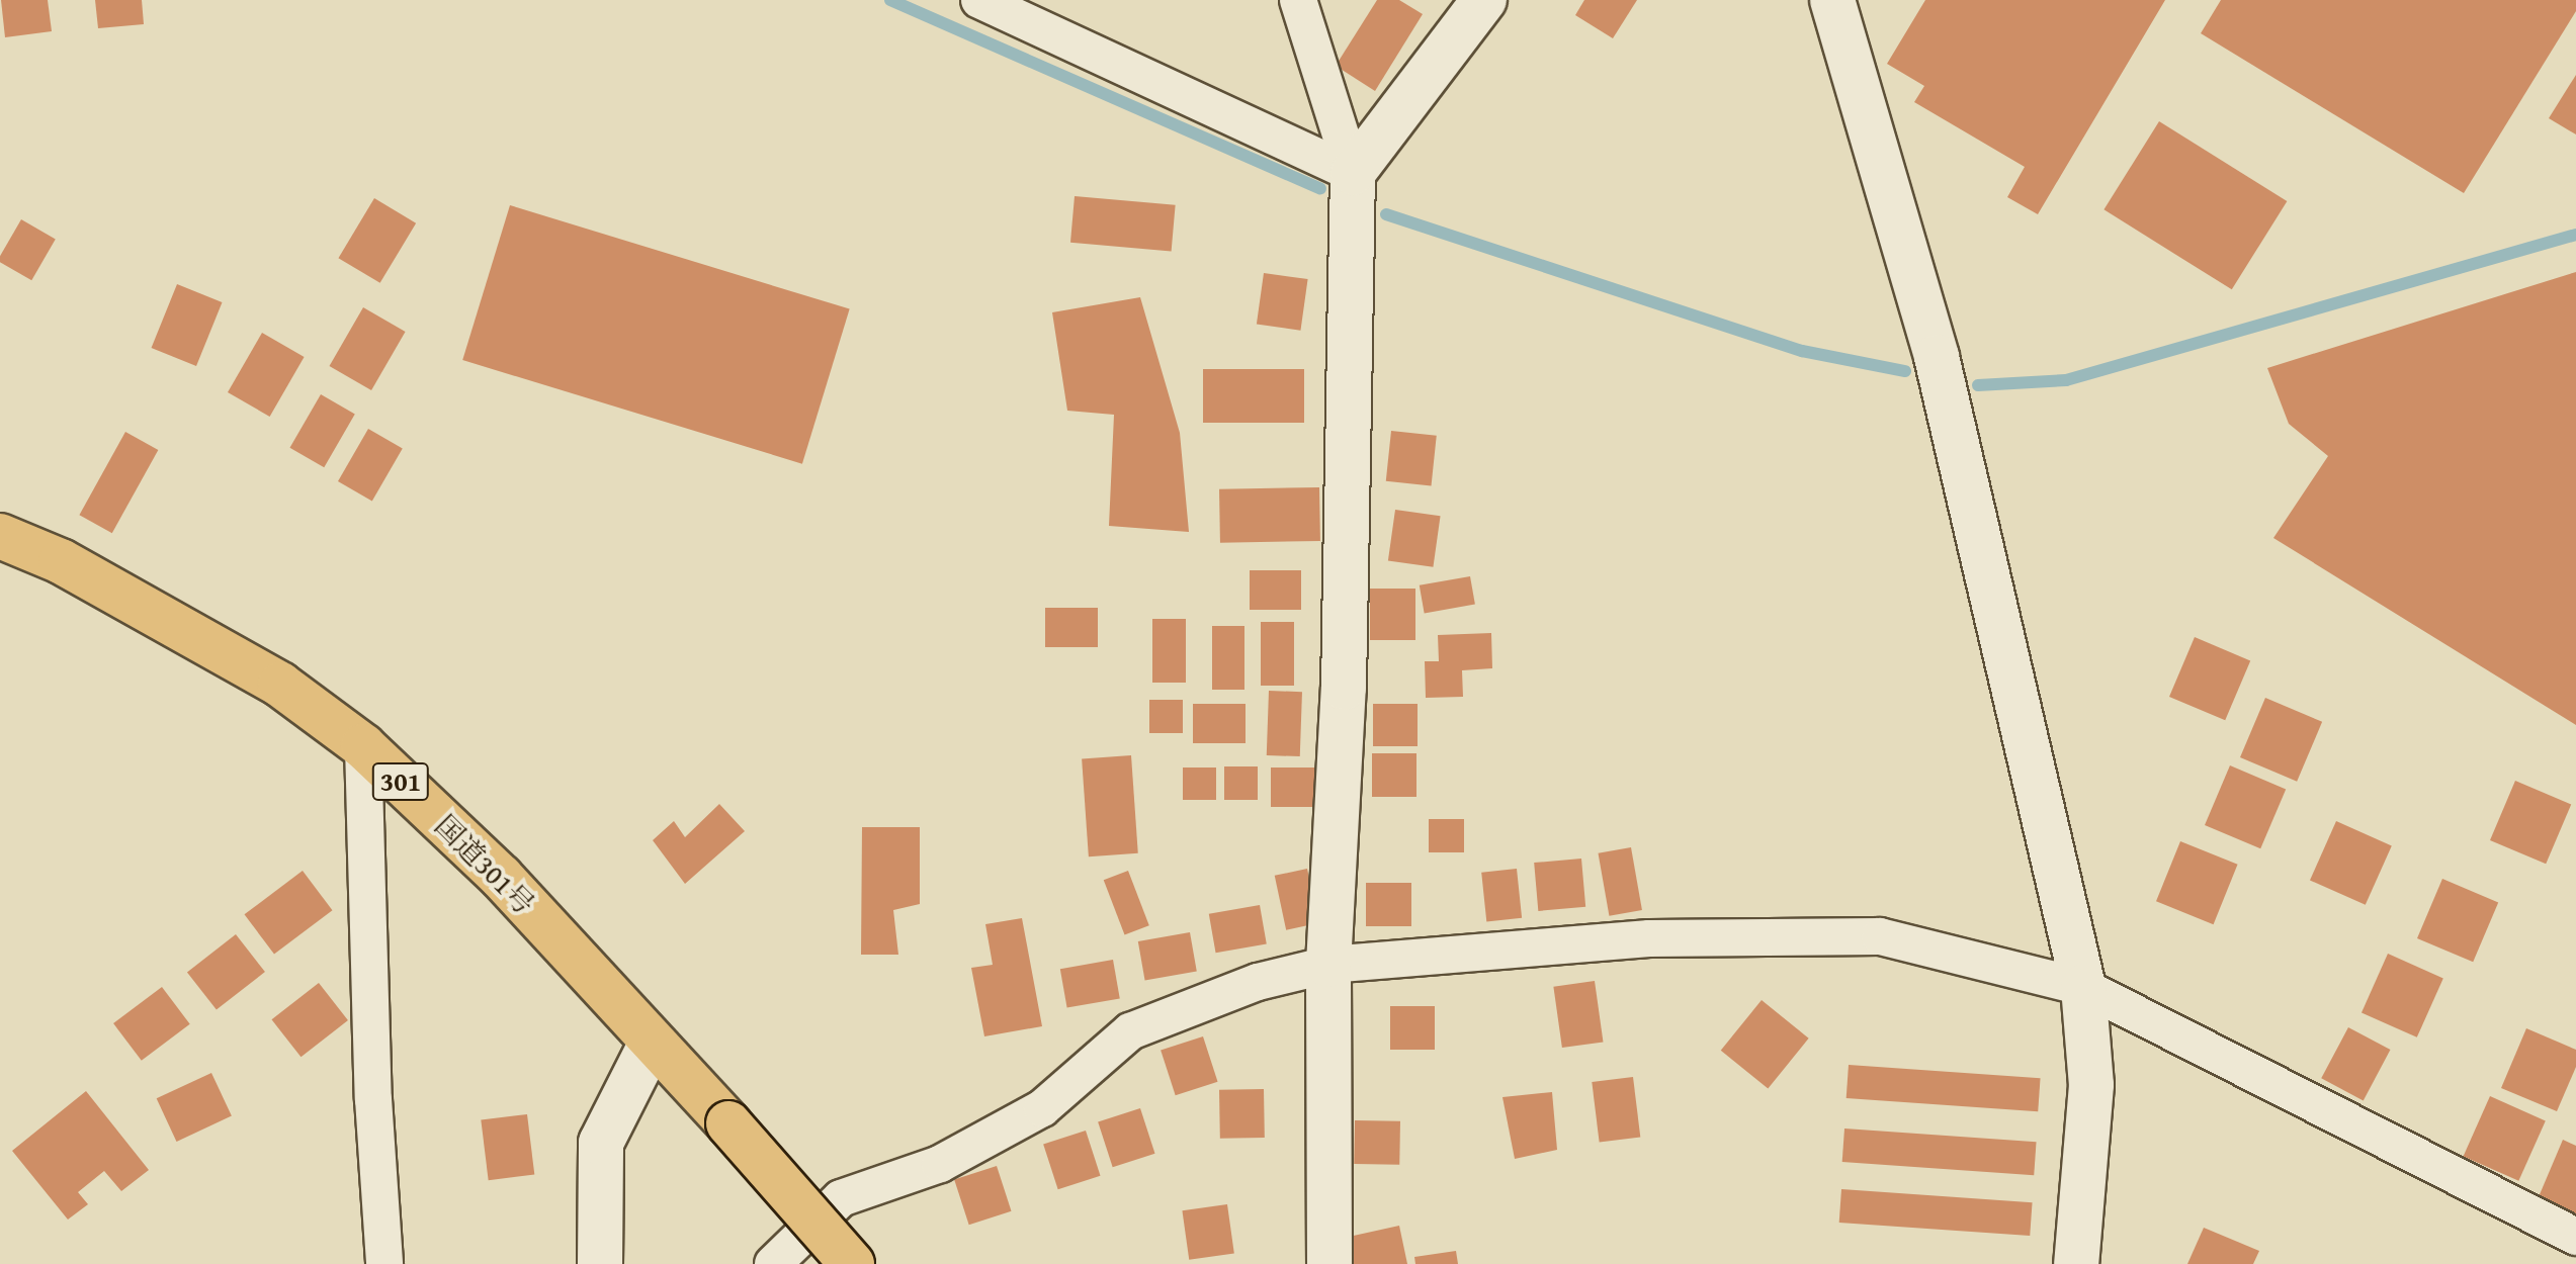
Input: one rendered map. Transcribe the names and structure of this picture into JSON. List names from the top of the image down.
{
  "streets": {
    "highway": ["301", "国道301号"]
  }
}
